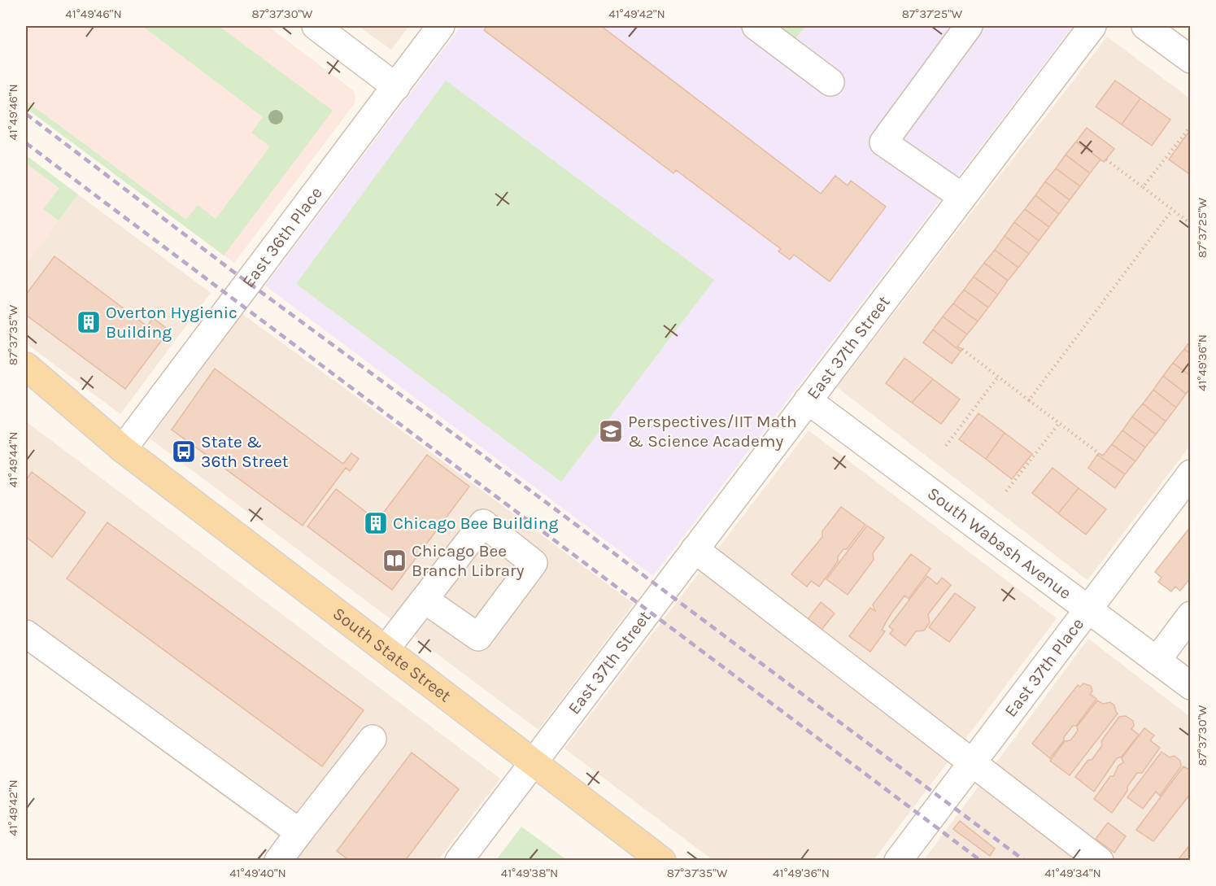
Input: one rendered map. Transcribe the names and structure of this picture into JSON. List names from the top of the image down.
{
  "streets": {
    "main road": ["South State Street"],
    "street": [
      "East 36th Place",
      "East 37th Street",
      "South Wabash Avenue",
      "East 37th Place"
    ]
  },
  "crossings": [
    ["East 36th Place", "South State Street"],
    ["East 37th Street", "South Wabash Avenue"],
    ["East 37th Street", "South State Street"],
    ["South Wabash Avenue", "East 37th Place"]
  ],
  "places": {
    "building": ["Overton Hygienic Building", "Chicago Bee Building"],
    "school or university": ["Perspectives/IIT Math & Science Academy"],
    "bus stop": ["State & 36th Street"],
    "library": ["Chicago Bee Branch Library"]
  },
  "coordinates": [
    "41°49'46\"N",
    "87°37'30\"W",
    "41°49'42\"N",
    "87°37'25\"W",
    "87°37'35\"W",
    "41°49'36\"N",
    "41°49'44\"N",
    "41°49'40\"N",
    "41°49'38\"N",
    "41°49'34\"N"
  ]
}
